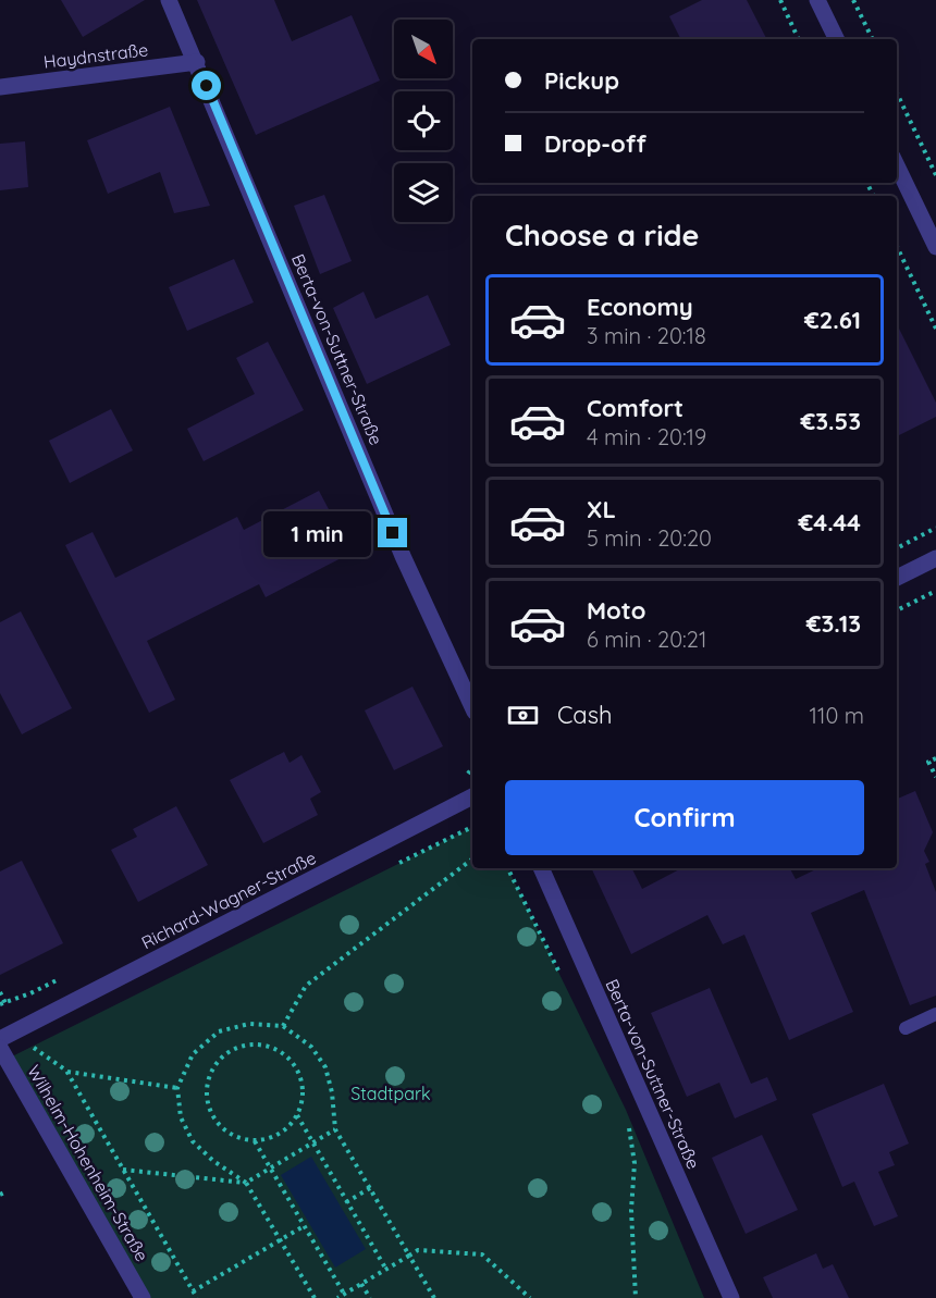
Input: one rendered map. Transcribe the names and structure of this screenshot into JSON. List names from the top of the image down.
{
  "streets": {
    "street": [
      "Haydnstraße",
      "Berta-von-Suttner-Straße",
      "Richard-Wagner-Straße",
      "Wilhelm-Hohenheim-Straße"
    ]
  },
  "crossings": [
    ["Haydnstraße", "Berta-von-Suttner-Straße"]
  ],
  "parks": ["Stadtpark"],
  "north": "bottom right",
  "page": {
    "banner": ["Pickup", "Drop-off"],
    "heading": "Choose a ride",
    "list": [
      {
        "name": "Economy",
        "note": "3 min · 20:18",
        "value": "€2.61"
      },
      {
        "name": "Comfort",
        "note": "4 min · 20:19",
        "value": "€3.53"
      },
      {
        "name": "XL",
        "note": "5 min · 20:20",
        "value": "€4.44"
      },
      {
        "name": "Moto",
        "note": "6 min · 20:21",
        "value": "€3.13"
      }
    ],
    "bubble": "1 min",
    "pay": ["Cash", "110 m"],
    "buttons": "Confirm"
  }
}
